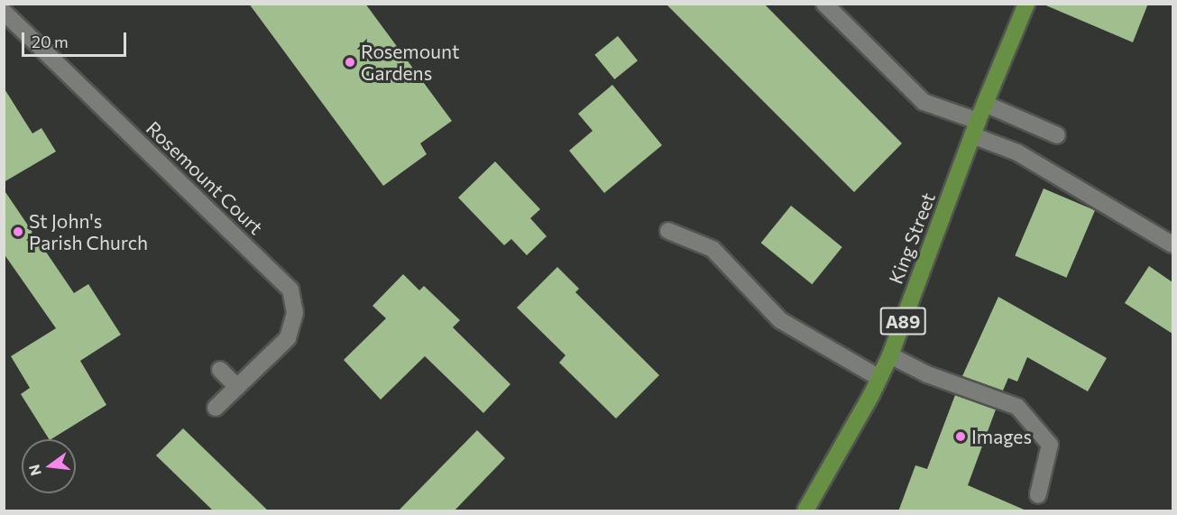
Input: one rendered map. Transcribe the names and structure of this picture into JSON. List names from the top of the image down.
{
  "streets": {
    "main road": ["King Street", "A89"],
    "street": ["Rosemount Court"]
  },
  "crossings": [
    ["King Street", "A89"]
  ],
  "places": ["Rosemount Gardens", "St John's Parish Church", "Images"],
  "scale_bar": "20 m",
  "north": "left"
}
